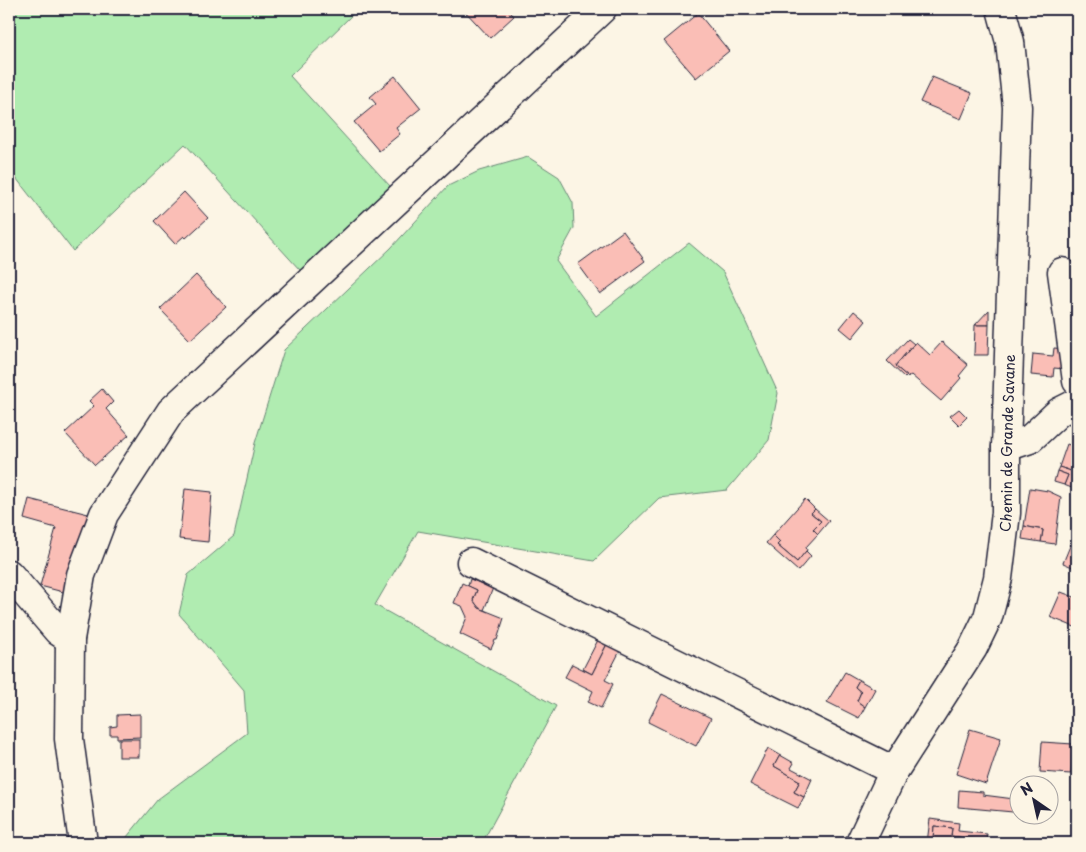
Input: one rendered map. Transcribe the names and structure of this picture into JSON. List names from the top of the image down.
{
  "streets": {
    "street": ["Chemin de Grande Savane"]
  },
  "north": "top left"
}
